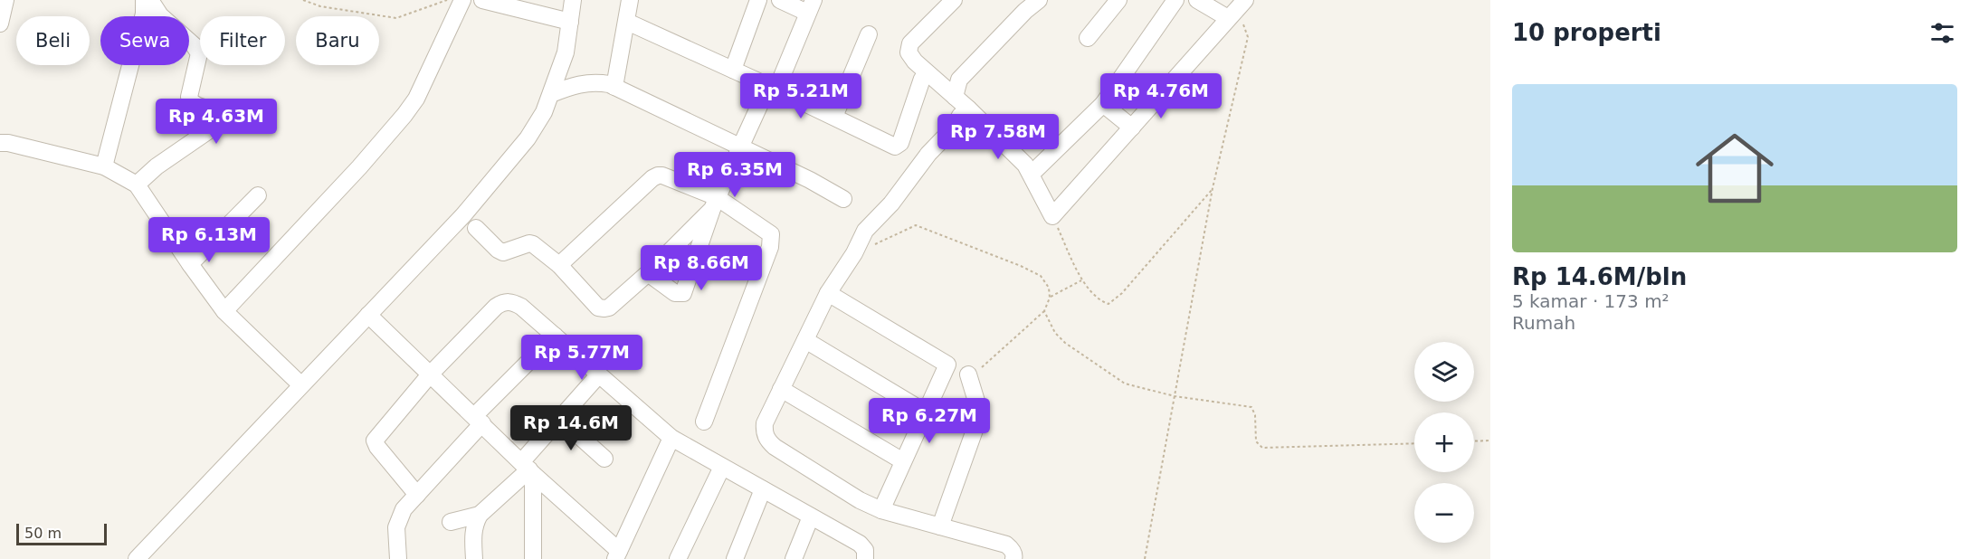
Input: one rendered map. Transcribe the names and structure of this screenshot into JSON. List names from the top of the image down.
{
  "scale_bar": "50 m",
  "page": {
    "heading": "10 properti",
    "chip": [
      "Beli",
      "Sewa",
      "Filter",
      "Baru"
    ],
    "list": [
      {
        "name": "Rp 14.6M/bln",
        "note": "5 kamar · 173 m² · Rumah"
      }
    ],
    "price": [
      "Rp 5.21M",
      "Rp 4.76M",
      "Rp 4.63M",
      "Rp 7.58M",
      "Rp 6.35M",
      "Rp 6.13M",
      "Rp 8.66M",
      "Rp 5.77M",
      "Rp 6.27M",
      "Rp 14.6M"
    ],
    "map_buttons": ["+", "−"],
    "scale": "50 m"
  }
}
